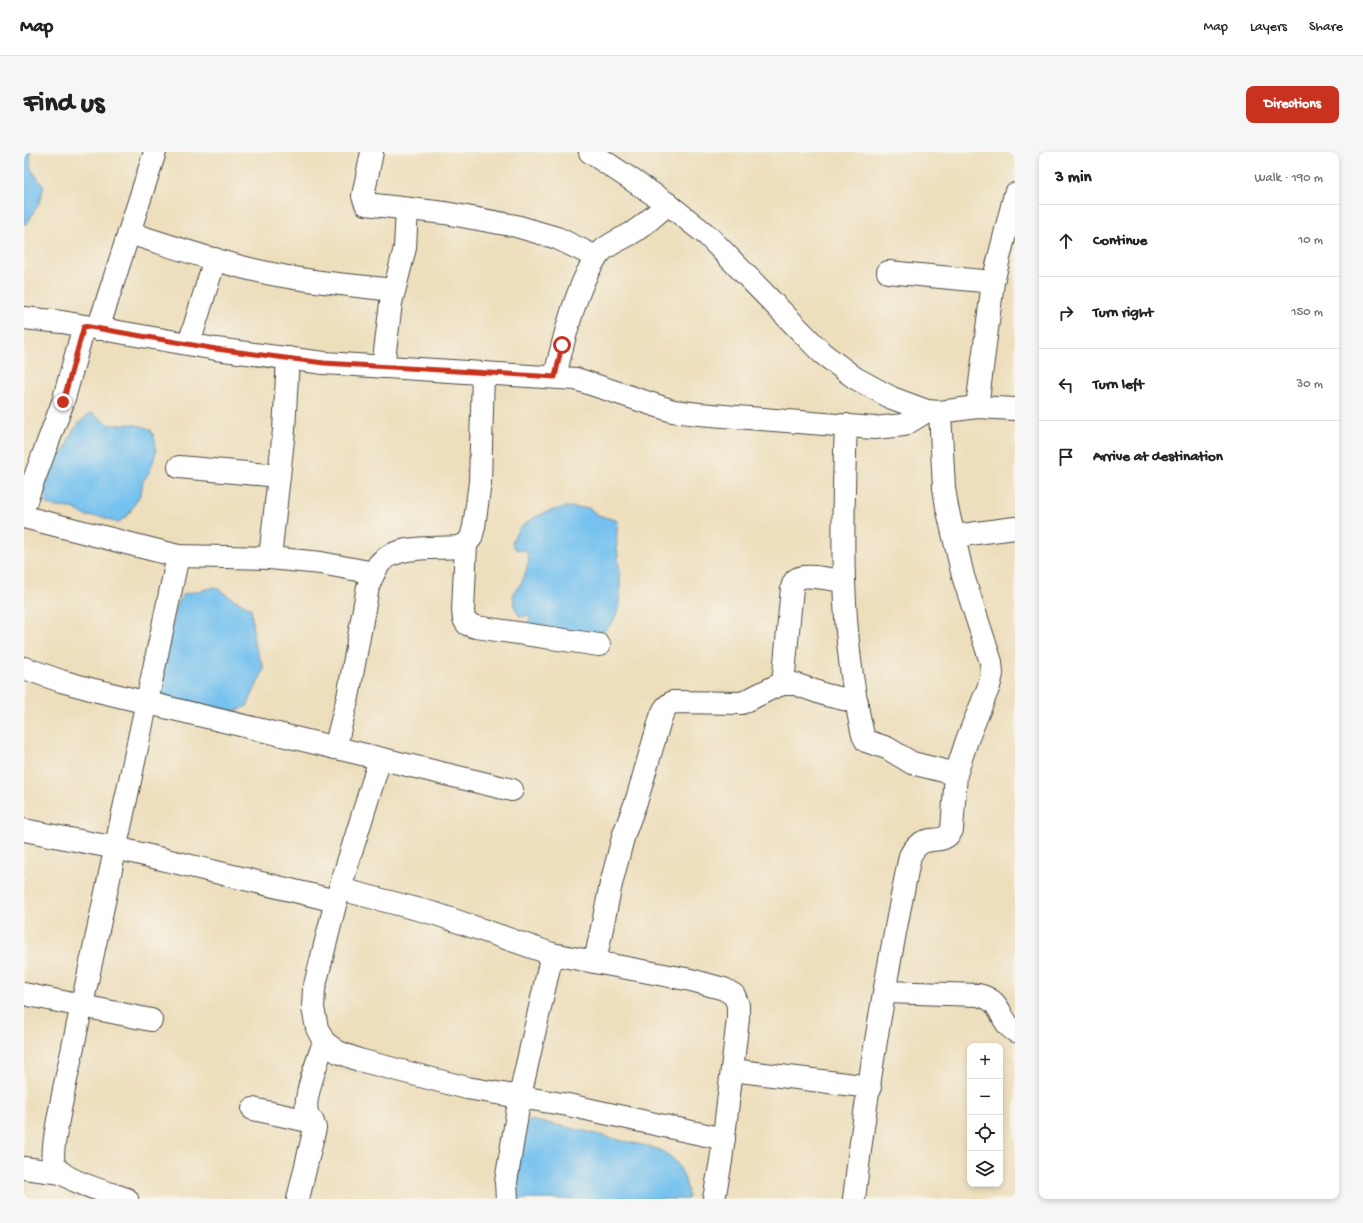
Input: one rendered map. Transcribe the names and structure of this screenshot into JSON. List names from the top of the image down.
{
  "page": {
    "header": "Map",
    "nav": ["Map", "Layers", "Share"],
    "buttons": "Directions",
    "title": "Find us",
    "heading": ["3 min", "Walk · 190 m"],
    "list": [
      ["Continue", "10 m"],
      ["Turn right", "150 m"],
      ["Turn left", "30 m"],
      "Arrive at destination"
    ],
    "map_buttons": ["+", "−"]
  }
}
